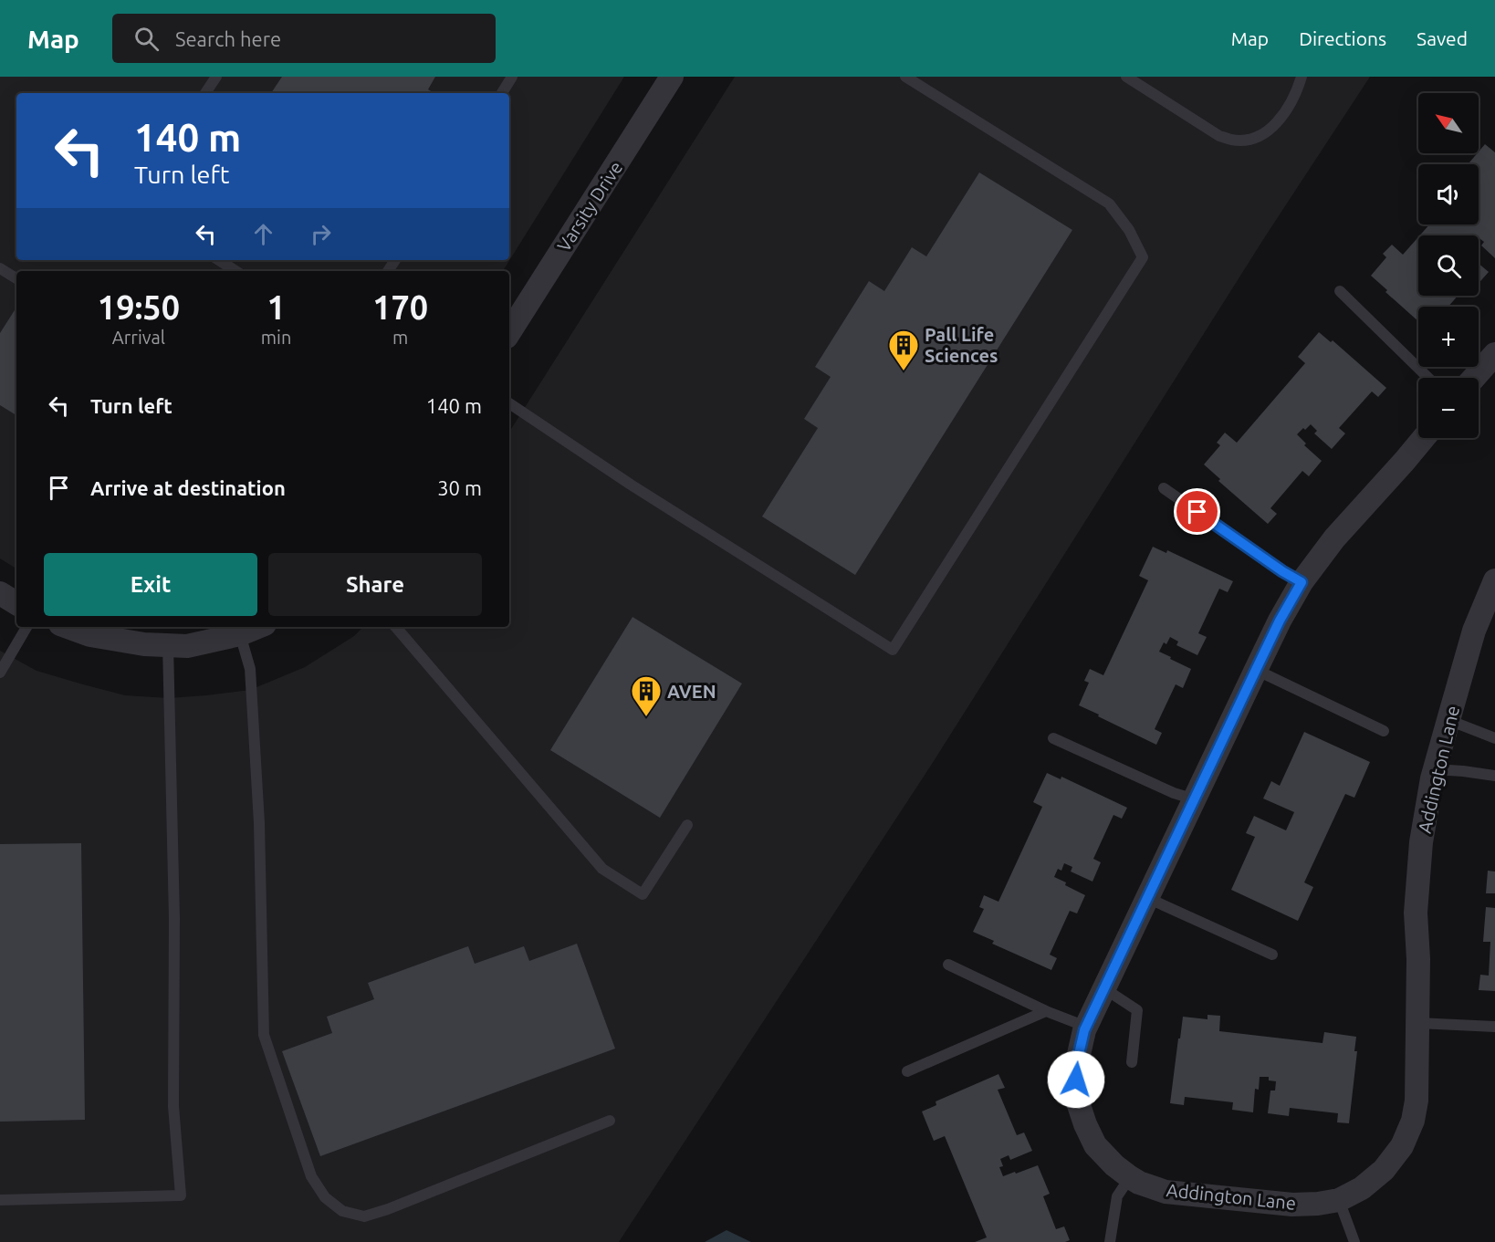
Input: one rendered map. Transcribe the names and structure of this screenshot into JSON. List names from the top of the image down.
{
  "streets": {
    "street": ["Varsity Drive", "Addington Lane"]
  },
  "places": {
    "building": ["Pall Life Sciences", "AVEN"]
  },
  "north": "top left",
  "page": {
    "header": "Map",
    "search": "Search here",
    "nav": ["Map", "Directions", "Saved"],
    "map_buttons": ["+", "−"],
    "turn": ["140 m", "Turn left"],
    "eta": [
      "19:50",
      "Arrival",
      "1",
      "min",
      "170",
      "m"
    ],
    "list": [
      {
        "name": "Turn left",
        "value": "140 m"
      },
      {
        "name": "Arrive at destination",
        "value": "30 m"
      }
    ],
    "buttons": ["Exit", "Share"]
  }
}
